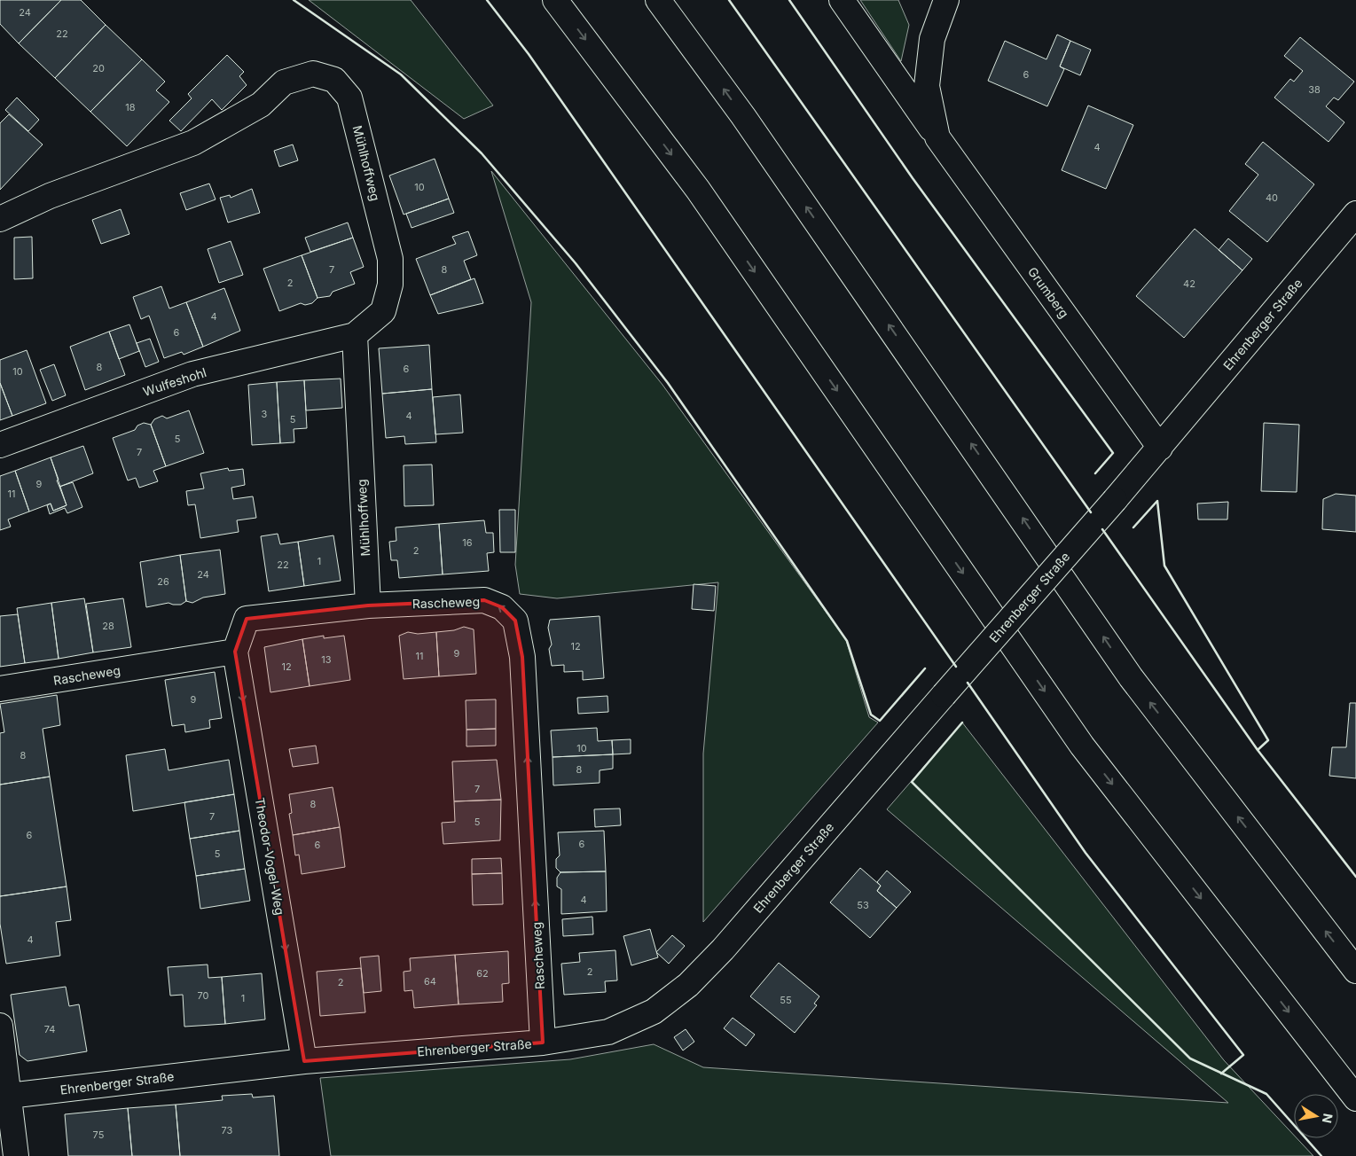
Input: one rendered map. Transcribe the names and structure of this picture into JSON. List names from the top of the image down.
{
  "streets": {
    "main road": [
      "Mühlhoffweg",
      "Grumberg",
      "Ehrenberger Straße",
      "Wulfeshohl",
      "Rascheweg",
      "Theodor-Vogel-Weg"
    ]
  },
  "crossings": [
    ["Mühlhoffweg", "Wulfeshohl"],
    ["Mühlhoffweg", "Rascheweg"],
    ["Grumberg", "Ehrenberger Straße"],
    ["Ehrenberger Straße", "Rascheweg"],
    ["Ehrenberger Straße", "Theodor-Vogel-Weg"],
    ["Rascheweg", "Theodor-Vogel-Weg"]
  ],
  "one_way": ["Rascheweg", "Theodor-Vogel-Weg"],
  "house_numbers": [
    "24",
    "22",
    "20",
    "6",
    "38",
    "18",
    "4",
    "10",
    "40",
    "7",
    "8",
    "2",
    "42",
    "4",
    "6",
    "8",
    "6",
    "10",
    "3",
    "4",
    "5",
    "5",
    "7",
    "9",
    "11",
    "16",
    "2",
    "1",
    "22",
    "24",
    "26",
    "28",
    "12",
    "9",
    "11",
    "13",
    "12",
    "9",
    "10",
    "8",
    "8",
    "7",
    "8",
    "7",
    "5",
    "6",
    "6",
    "6",
    "5",
    "4",
    "53",
    "4",
    "2",
    "62",
    "64",
    "2",
    "70",
    "1",
    "55",
    "74",
    "73",
    "75"
  ],
  "north": "right"
}
